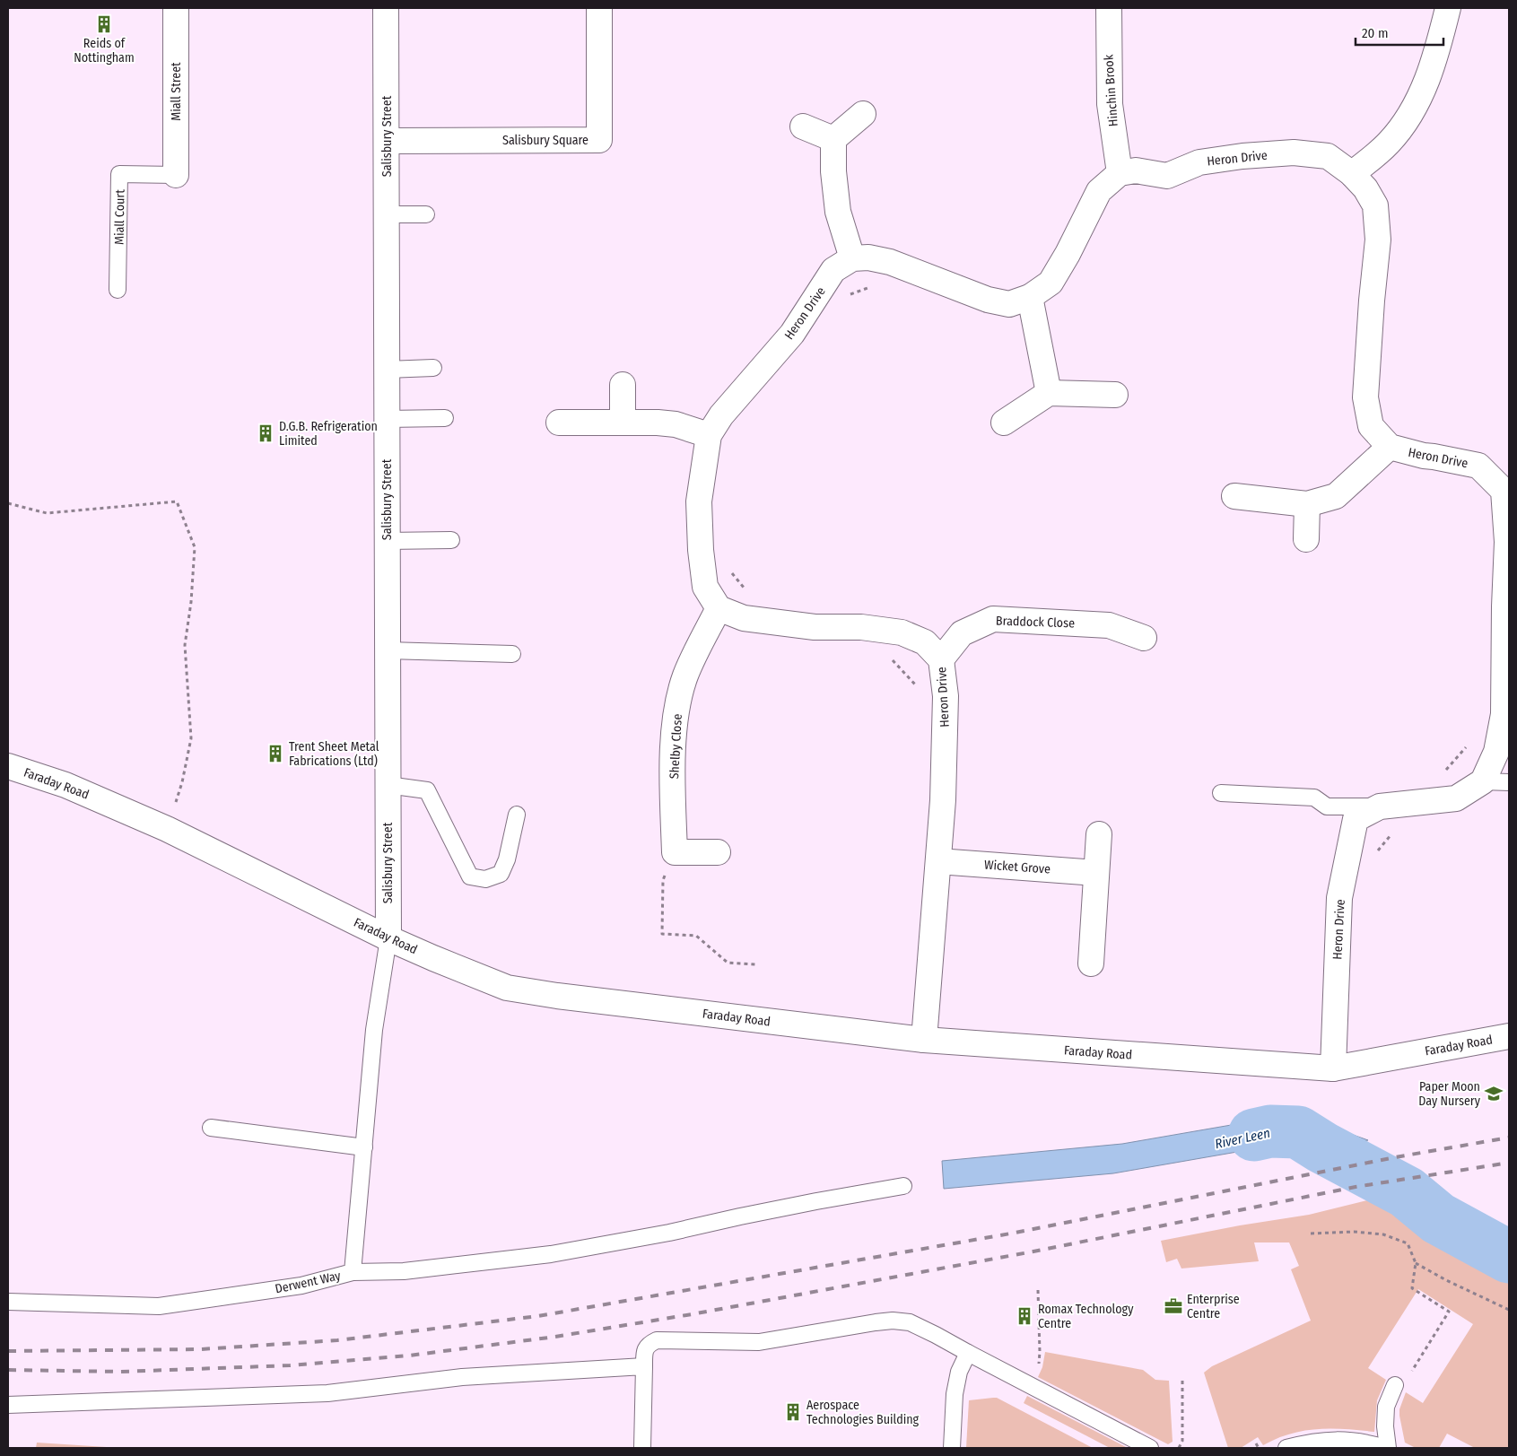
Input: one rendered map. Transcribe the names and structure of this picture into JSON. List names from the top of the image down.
{
  "streets": {
    "street": [
      "Hinchin Brook",
      "Miall Street",
      "Salisbury Street",
      "Salisbury Square",
      "Heron Drive",
      "Braddock Close",
      "Shelby Close",
      "Faraday Road",
      "Wicket Grove"
    ],
    "lane": ["Miall Court", "Derwent Way"]
  },
  "crossings": [
    ["Hinchin Brook", "Heron Drive"],
    ["Miall Street", "Miall Court"],
    ["Salisbury Street", "Salisbury Square"],
    ["Salisbury Street", "Faraday Road"],
    ["Salisbury Street", "Derwent Way"],
    ["Heron Drive", "Braddock Close"],
    ["Heron Drive", "Shelby Close"],
    ["Heron Drive", "Faraday Road"],
    ["Heron Drive", "Wicket Grove"],
    ["Faraday Road", "Derwent Way"]
  ],
  "water": ["River Leen"],
  "places": {
    "building": [
      "Reids of Nottingham",
      "D.G.B. Refrigeration Limited",
      "Trent Sheet Metal Fabrications (Ltd)",
      "Romax Technology Centre",
      "Aerospace Technologies Building"
    ],
    "school or university": ["Paper Moon Day Nursery"],
    "office": ["Enterprise Centre"]
  },
  "scale_bar": "20 m"
}
